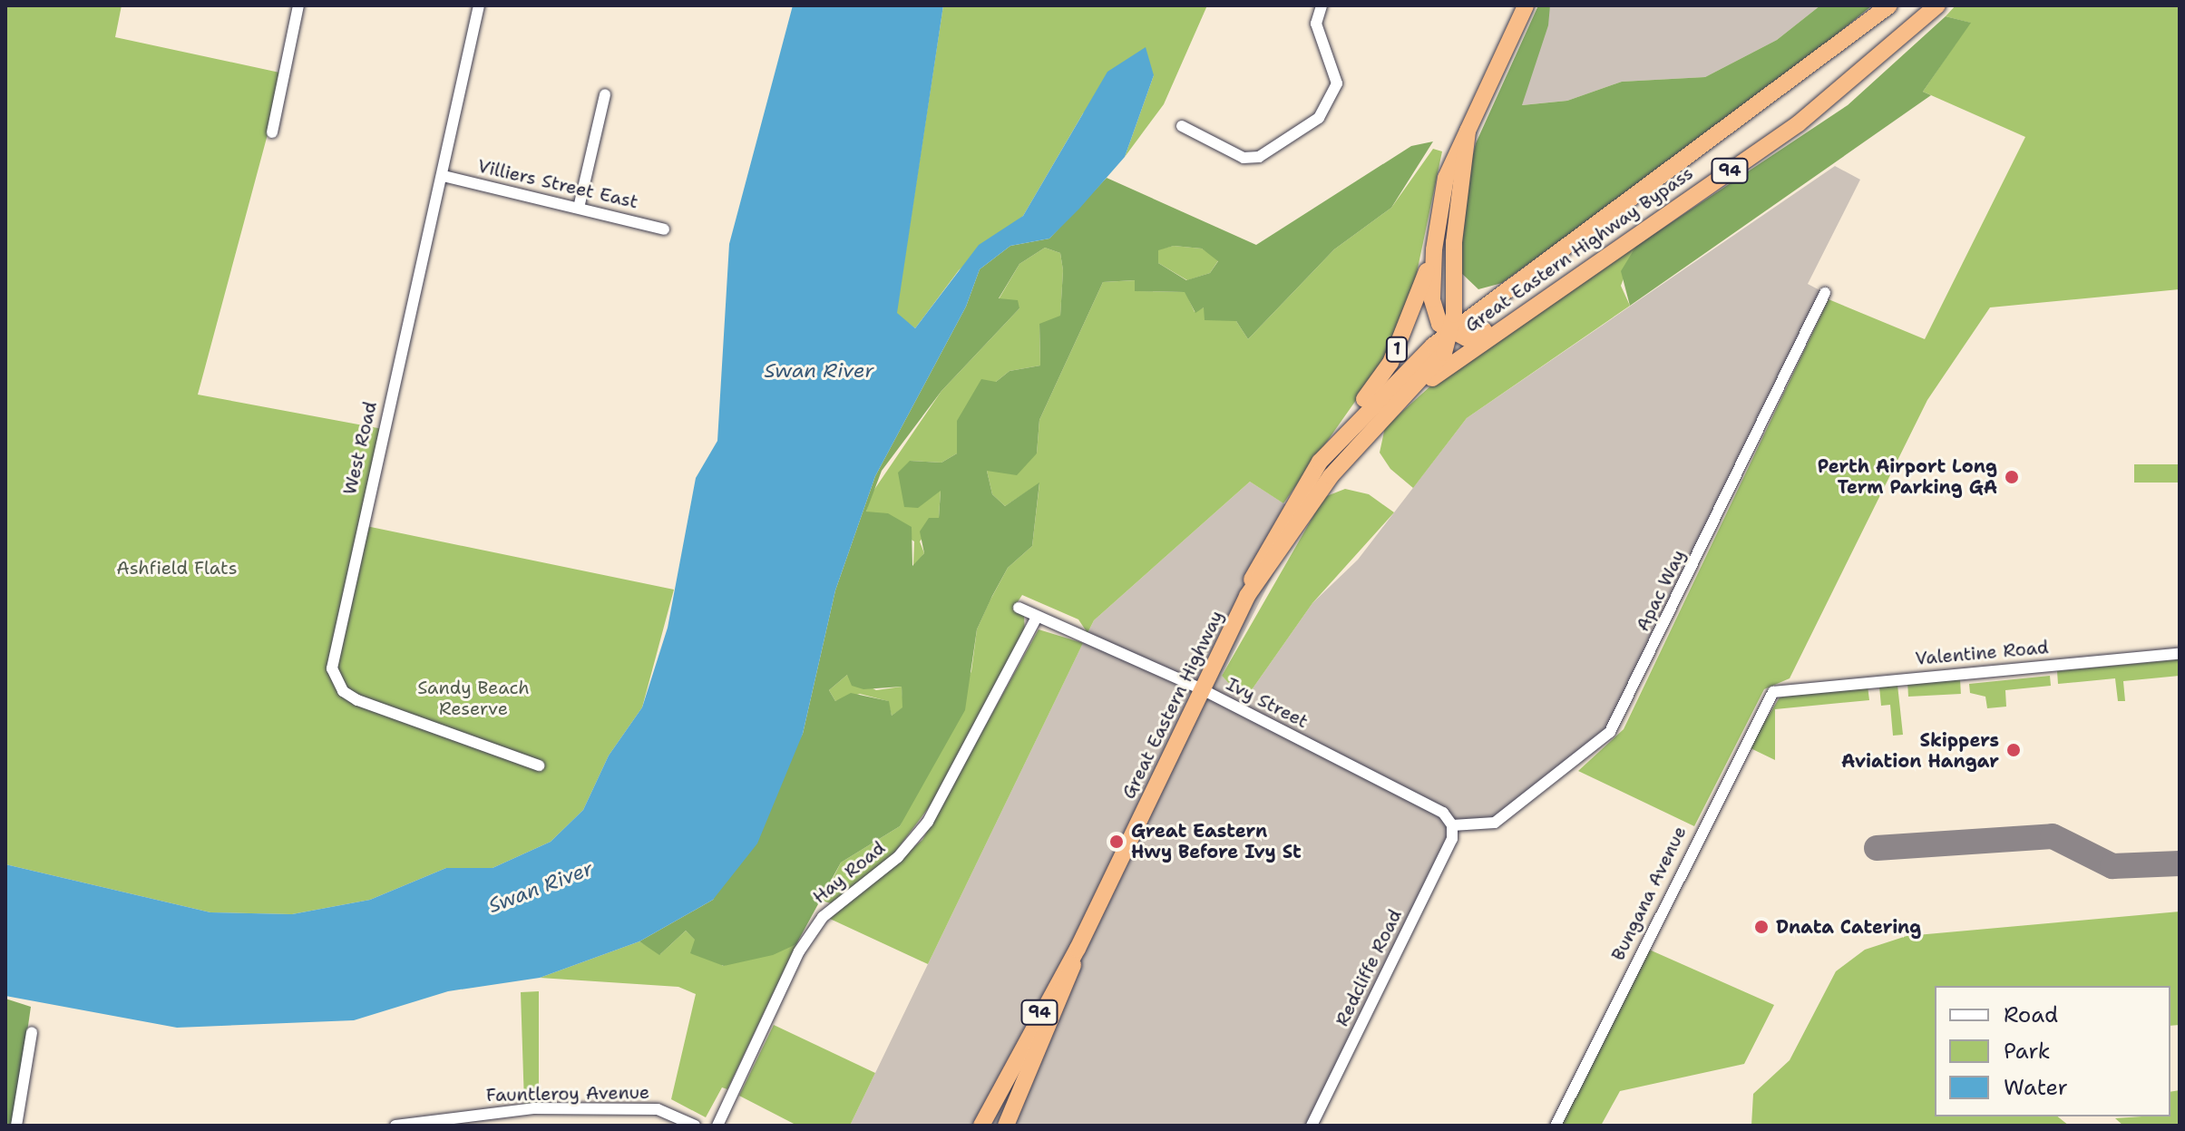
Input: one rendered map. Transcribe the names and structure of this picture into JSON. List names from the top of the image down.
{
  "streets": {
    "highway": [
      "94",
      "Great Eastern Highway Bypass",
      "1",
      "Great Eastern Highway"
    ],
    "street": [
      "Villiers Street East",
      "West Road",
      "Apac Way",
      "Valentine Road",
      "Ivy Street",
      "Hay Road",
      "Bungana Avenue",
      "Redcliffe Road",
      "Fauntleroy Avenue"
    ]
  },
  "crossings": [
    ["Villiers Street East", "West Road"],
    ["Great Eastern Highway Bypass", "Great Eastern Highway"],
    ["1", "Great Eastern Highway"],
    ["Apac Way", "Ivy Street"],
    ["Apac Way", "Redcliffe Road"],
    ["Valentine Road", "Bungana Avenue"],
    ["Ivy Street", "Great Eastern Highway"],
    ["Ivy Street", "Hay Road"],
    ["Ivy Street", "Redcliffe Road"]
  ],
  "water": ["Swan River"],
  "parks": ["Ashfield Flats", "Sandy Beach Reserve"],
  "places": [
    "Perth Airport Long Term Parking GA",
    "Skippers Aviation Hangar",
    "Great Eastern Hwy Before Ivy St",
    "Dnata Catering"
  ],
  "legend": ["Road", "Park", "Water"]
}
